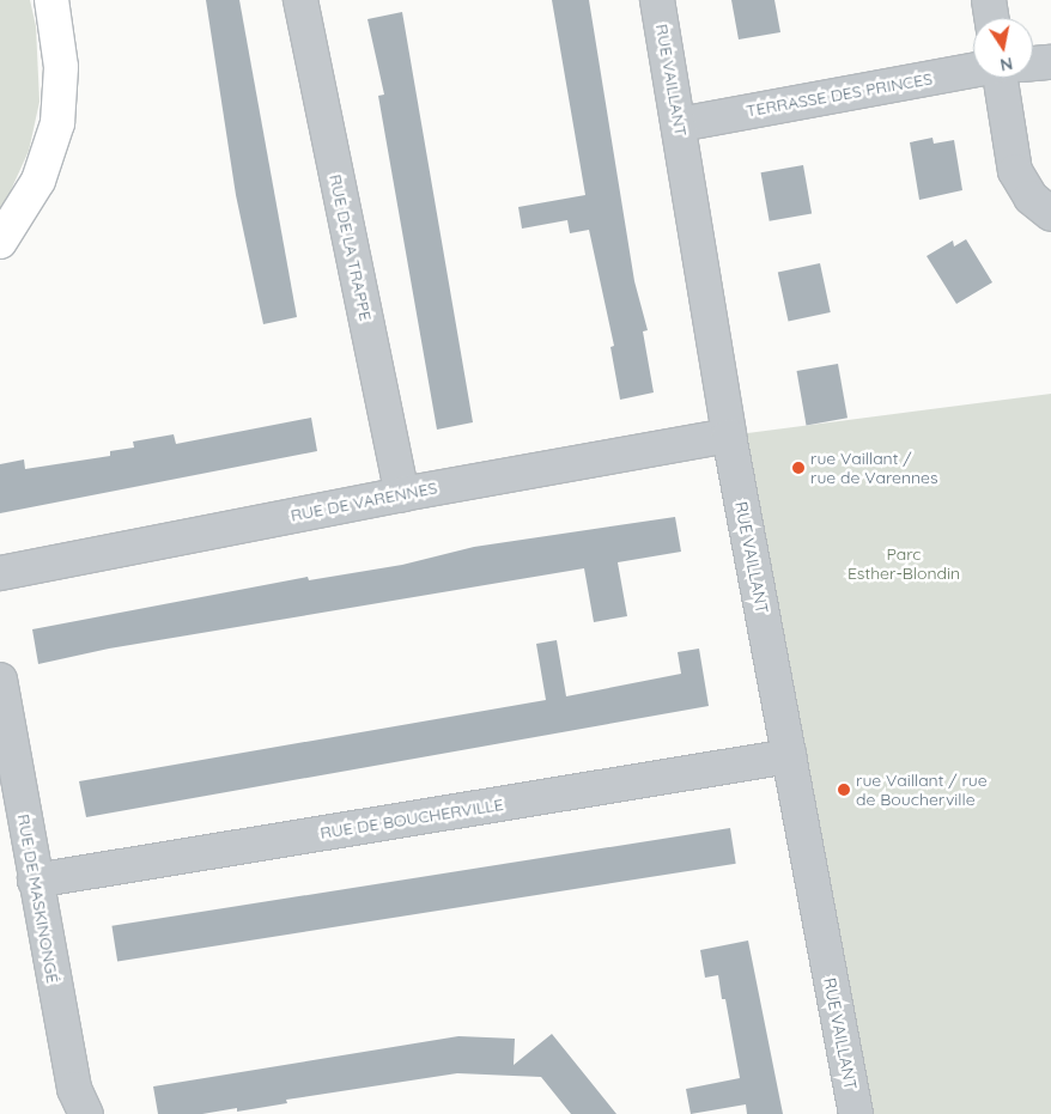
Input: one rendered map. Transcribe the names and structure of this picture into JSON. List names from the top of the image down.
{
  "streets": {
    "street": [
      "RUE VAILLANT",
      "TERRASSE DES PRINCES",
      "RUE DE LA TRAPPE",
      "RUE DE VARENNES",
      "RUE DE BOUCHERVILLE",
      "RUE DE MASKINONGÉ"
    ]
  },
  "crossings": [
    ["RUE VAILLANT", "TERRASSE DES PRINCES"],
    ["RUE VAILLANT", "RUE DE VARENNES"],
    ["RUE VAILLANT", "RUE DE BOUCHERVILLE"],
    ["RUE DE LA TRAPPE", "RUE DE VARENNES"],
    ["RUE DE BOUCHERVILLE", "RUE DE MASKINONGÉ"]
  ],
  "parks": ["Parc Esther-Blondin"],
  "places": ["rue Vaillant / rue de Varennes", "rue Vaillant / rue de Boucherville"],
  "north": "bottom"
}
